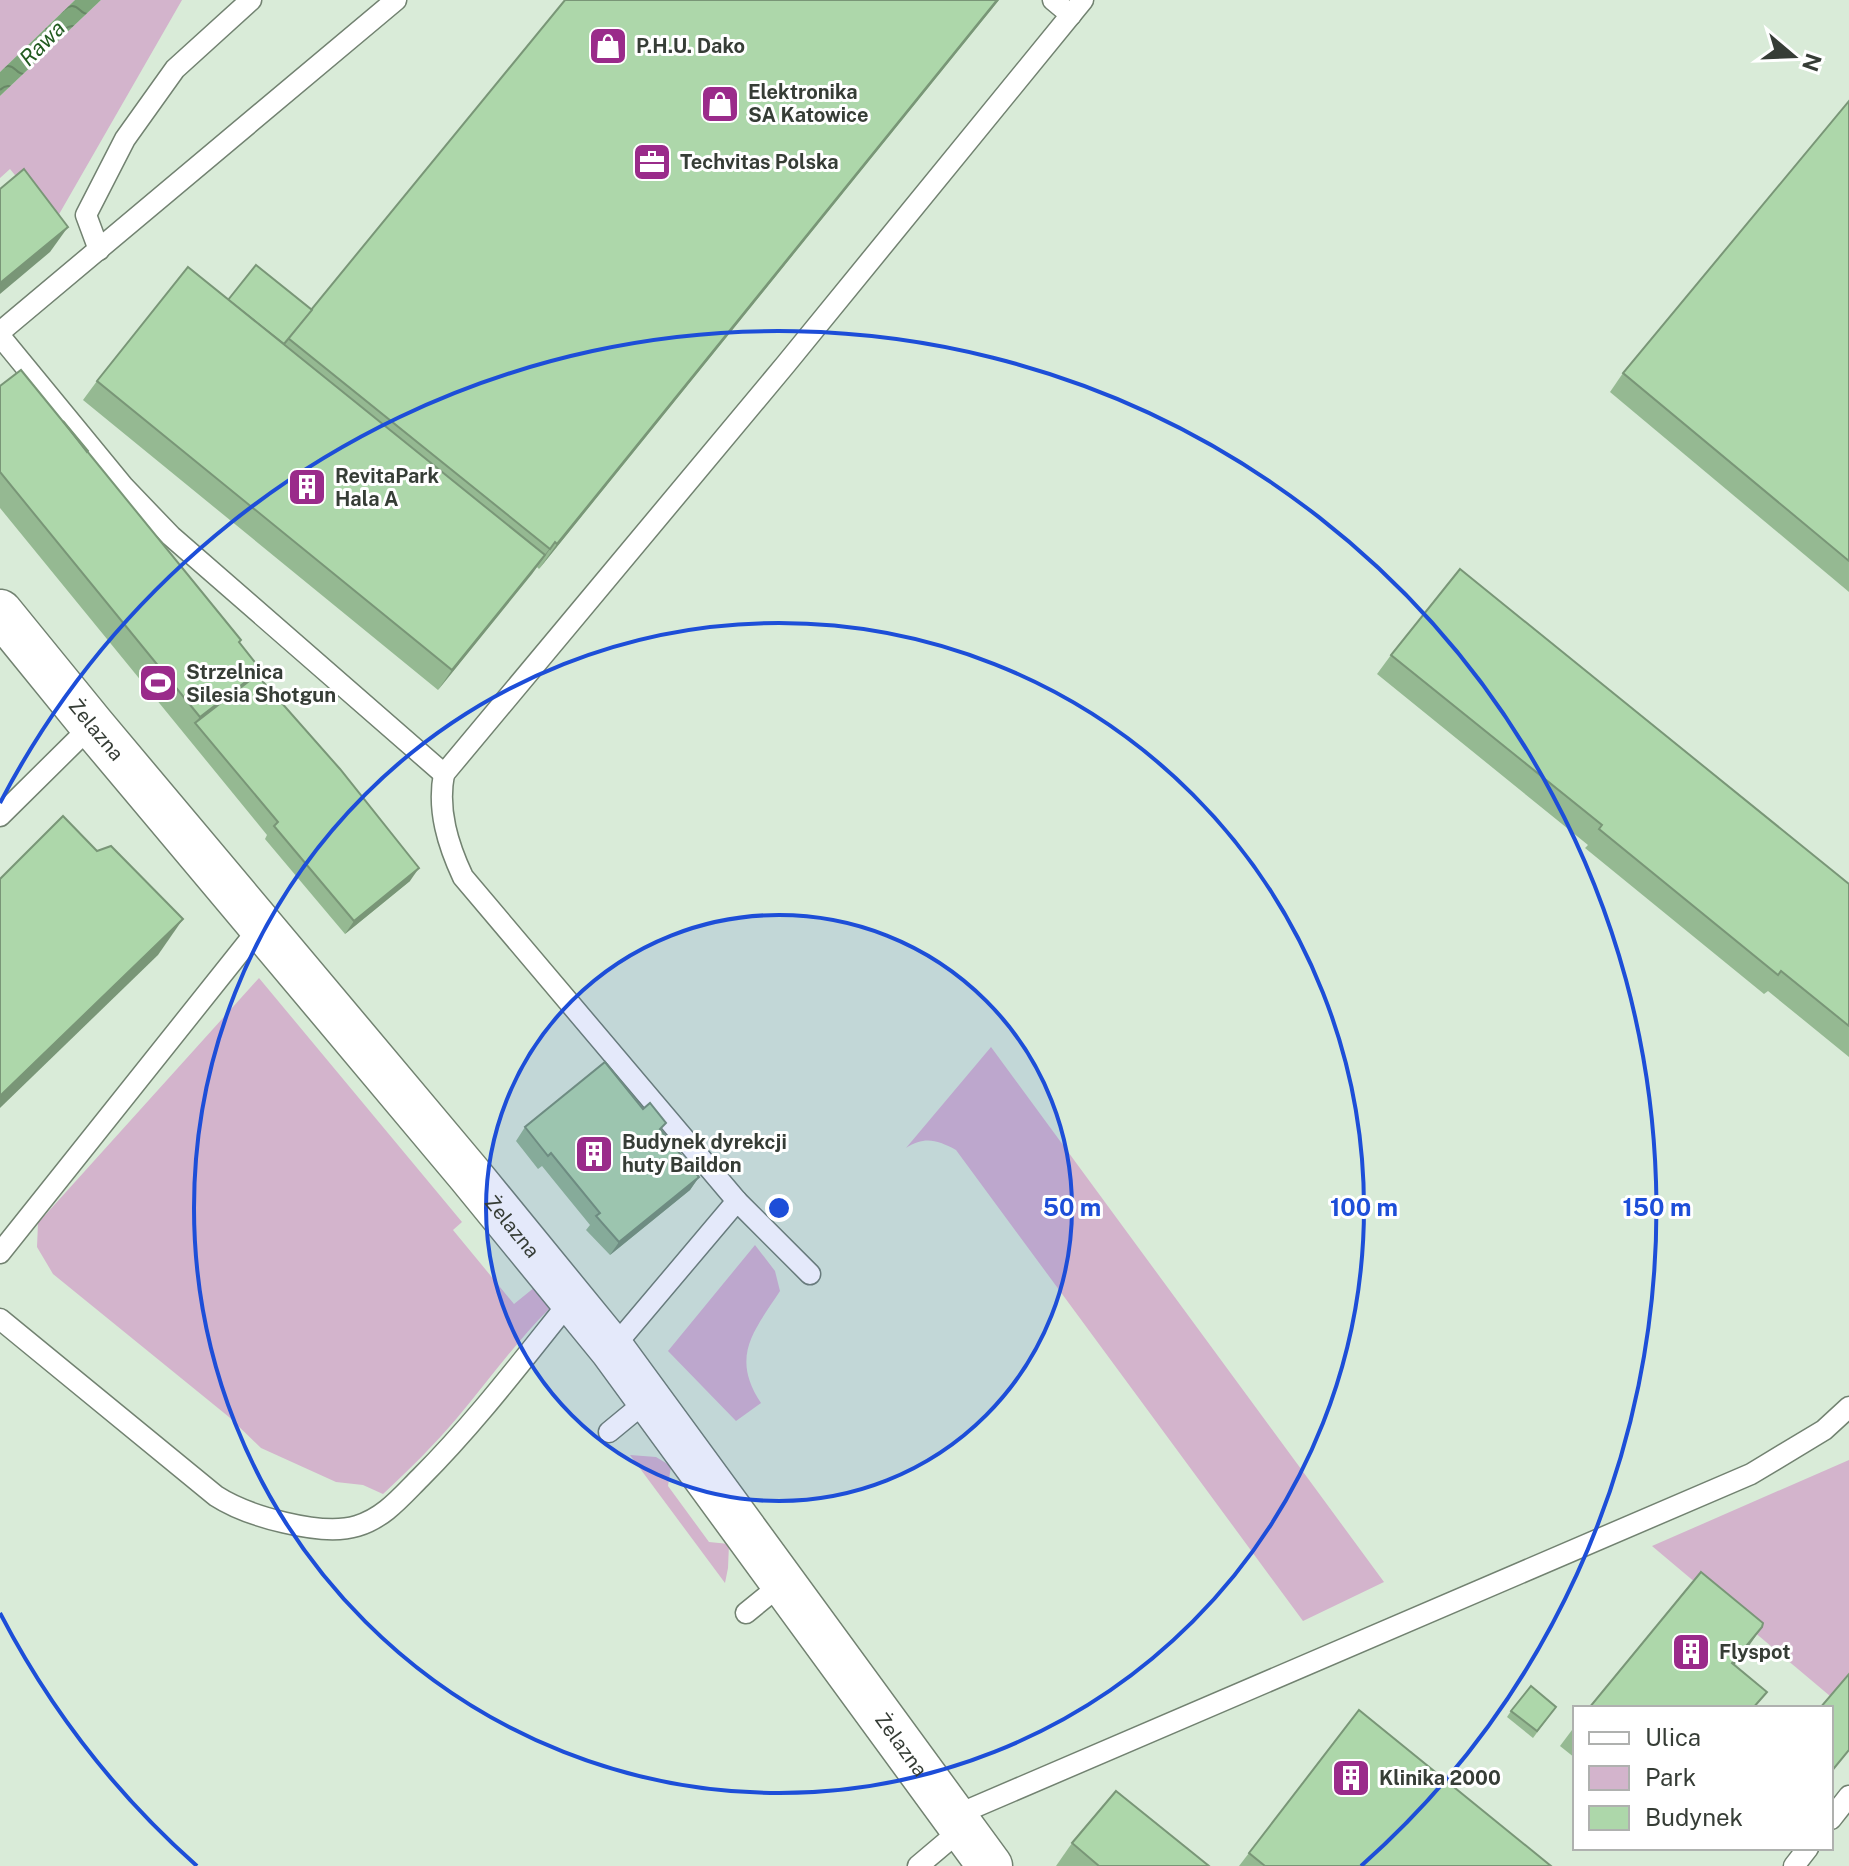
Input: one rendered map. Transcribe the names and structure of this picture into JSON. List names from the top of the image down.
{
  "streets": {
    "street": ["Żelazna"]
  },
  "water": ["Rawa"],
  "places": {
    "shop": ["P.H.U. Dako", "Elektronika SA Katowice"],
    "office": ["Techvitas Polska"],
    "building": [
      "RevitaPark Hala A",
      "Budynek dyrekcji huty Baildon",
      "Flyspot",
      "Klinika 2000"
    ],
    "sports": ["Strzelnica Silesia Shotgun"]
  },
  "legend": ["Ulica", "Park", "Budynek"],
  "north": "right",
  "rings": ["50 m", "100 m", "150 m"]
}
